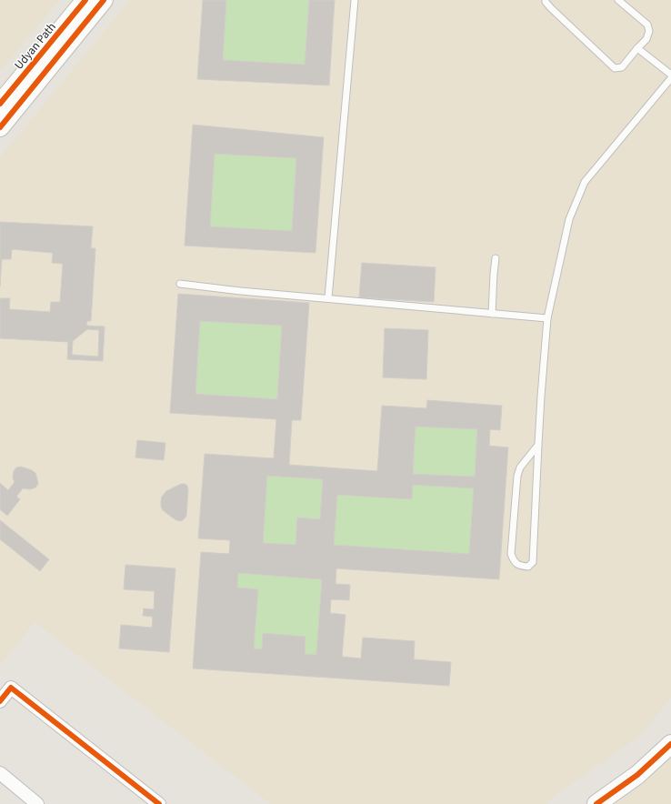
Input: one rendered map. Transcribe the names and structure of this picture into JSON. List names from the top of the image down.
{
  "streets": {
    "main road": ["Udyan Path"]
  }
}
